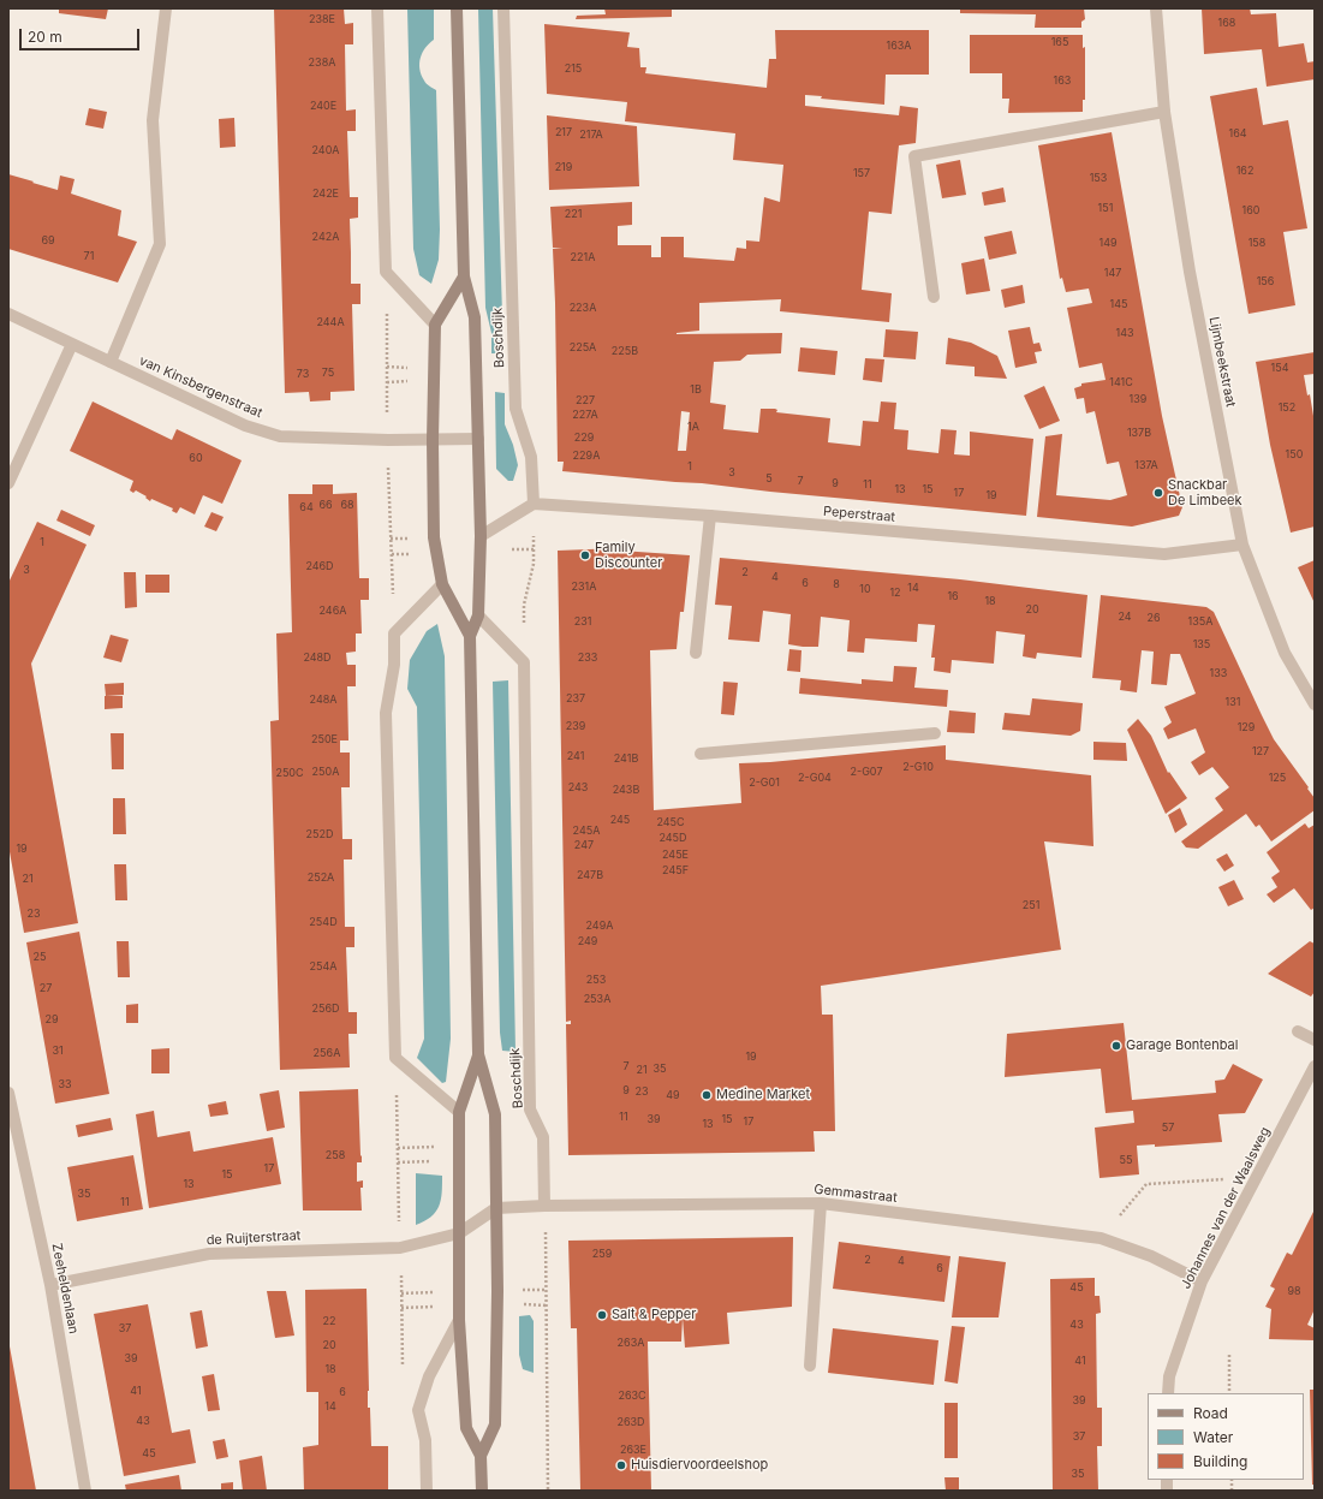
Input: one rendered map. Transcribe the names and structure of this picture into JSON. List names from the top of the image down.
{
  "streets": {
    "main road": ["Boschdijk"],
    "street": [
      "Lijmbeekstraat",
      "van Kinsbergenstraat",
      "Peperstraat",
      "Gemmastraat",
      "Johannes van der Waalsweg",
      "de Ruijterstraat",
      "Zeeheldenlaan"
    ]
  },
  "crossings": [
    ["Boschdijk", "van Kinsbergenstraat"],
    ["Boschdijk", "Peperstraat"],
    ["Boschdijk", "Gemmastraat"],
    ["Boschdijk", "de Ruijterstraat"],
    ["Lijmbeekstraat", "Peperstraat"],
    ["Gemmastraat", "Johannes van der Waalsweg"],
    ["de Ruijterstraat", "Zeeheldenlaan"]
  ],
  "places": [
    "Snackbar De Limbeek",
    "Family Discounter",
    "Garage Bontenbal",
    "Medine Market",
    "Salt & Pepper",
    "Huisdiervoordeelshop"
  ],
  "house_numbers": [
    "238E",
    "168",
    "165",
    "163A",
    "238A",
    "215",
    "163",
    "240E",
    "217",
    "164",
    "217A",
    "240A",
    "219",
    "162",
    "157",
    "153",
    "242E",
    "151",
    "160",
    "221",
    "242A",
    "69",
    "149",
    "158",
    "71",
    "221A",
    "147",
    "156",
    "145",
    "223A",
    "244A",
    "143",
    "225A",
    "225B",
    "154",
    "75",
    "73",
    "141C",
    "1B",
    "139",
    "227",
    "152",
    "227A",
    "1A",
    "137B",
    "229",
    "150",
    "229A",
    "60",
    "137A",
    "1",
    "3",
    "5",
    "7",
    "9",
    "11",
    "13",
    "15",
    "17",
    "19",
    "66",
    "68",
    "64",
    "1",
    "246D",
    "3",
    "2",
    "4",
    "6",
    "8",
    "231A",
    "14",
    "10",
    "12",
    "16",
    "18",
    "20",
    "246A",
    "24",
    "26",
    "231",
    "135A",
    "135",
    "248D",
    "233",
    "133",
    "237",
    "248A",
    "131",
    "239",
    "129",
    "250E",
    "127",
    "241",
    "241B",
    "2-G10",
    "250A",
    "2-G07",
    "250C",
    "2-G04",
    "125",
    "2-G01",
    "243",
    "243B",
    "245",
    "245C",
    "245A",
    "252D",
    "245D",
    "247",
    "19",
    "245E",
    "245F",
    "247B",
    "252A",
    "21",
    "251",
    "23",
    "254D",
    "249A",
    "249",
    "25",
    "254A",
    "253",
    "27",
    "253A",
    "256D",
    "29",
    "31",
    "256A",
    "19",
    "7",
    "35",
    "21",
    "33",
    "9",
    "23",
    "49",
    "11",
    "39",
    "15",
    "17",
    "13",
    "57",
    "258",
    "55",
    "17",
    "15",
    "13",
    "35",
    "11",
    "259",
    "2",
    "4",
    "6",
    "45",
    "98",
    "22",
    "43",
    "37",
    "263A",
    "20",
    "39",
    "41",
    "18",
    "41",
    "6",
    "263C",
    "39",
    "14",
    "43",
    "263D",
    "37",
    "263E",
    "45",
    "35"
  ],
  "legend": ["Road", "Water", "Building"],
  "scale_bar": "20 m"
}
